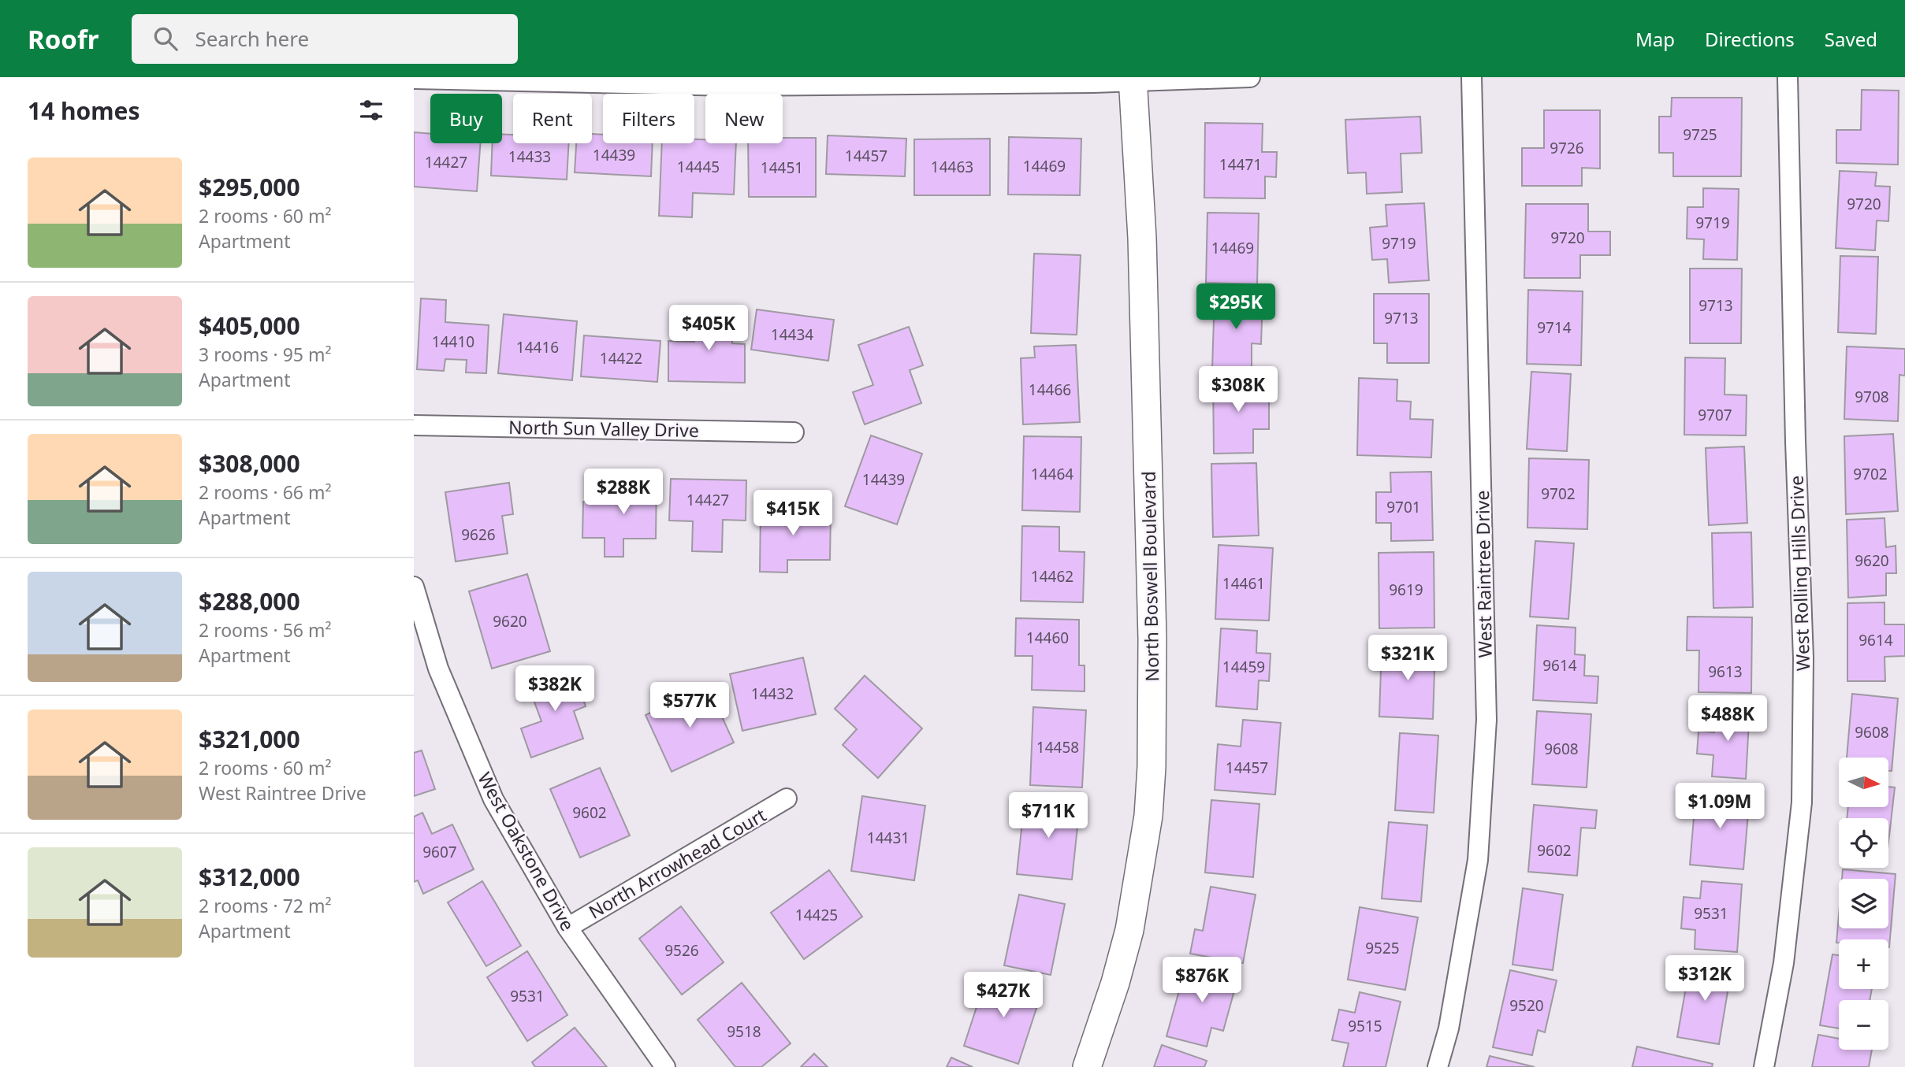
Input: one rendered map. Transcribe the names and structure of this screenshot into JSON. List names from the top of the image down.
{
  "streets": {
    "street": [
      "North Sun Valley Drive",
      "West Rolling Hills Drive",
      "West Raintree Drive",
      "North Boswell Boulevard",
      "West Oakstone Drive",
      "North Arrowhead Court"
    ]
  },
  "crossings": [
    ["West Oakstone Drive", "North Arrowhead Court"]
  ],
  "house_numbers": [
    "9725",
    "9726",
    "14439",
    "14457",
    "14433",
    "14427",
    "14471",
    "14469",
    "14445",
    "14463",
    "14451",
    "9720",
    "9719",
    "9720",
    "9719",
    "14469",
    "9713",
    "9713",
    "9714",
    "14434",
    "14410",
    "14416",
    "14422",
    "14466",
    "9708",
    "9707",
    "14464",
    "9702",
    "14439",
    "9702",
    "14427",
    "9701",
    "9626",
    "9620",
    "14462",
    "14461",
    "9619",
    "9620",
    "14460",
    "9614",
    "9614",
    "14459",
    "9613",
    "14432",
    "9608",
    "14458",
    "9608",
    "14457",
    "9602",
    "14431",
    "9602",
    "9607",
    "9531",
    "14425",
    "9525",
    "9526",
    "9531",
    "9520",
    "9515",
    "9518"
  ],
  "north": "right",
  "page": {
    "header": "Roofr",
    "search": "Search here",
    "nav": ["Map", "Directions", "Saved"],
    "heading": "14 homes",
    "chip": [
      "Buy",
      "Rent",
      "Filters",
      "New"
    ],
    "list": [
      {
        "name": "$295,000",
        "note": "2 rooms · 60 m² · Apartment"
      },
      {
        "name": "$405,000",
        "note": "3 rooms · 95 m² · Apartment"
      },
      {
        "name": "$308,000",
        "note": "2 rooms · 66 m² · Apartment"
      },
      {
        "name": "$288,000",
        "note": "2 rooms · 56 m² · Apartment"
      },
      {
        "name": "$321,000",
        "note": "2 rooms · 60 m² · West Raintree Drive"
      },
      {
        "name": "$312,000",
        "note": "2 rooms · 72 m² · Apartment"
      }
    ],
    "price": [
      "$295K",
      "$405K",
      "$308K",
      "$288K",
      "$415K",
      "$321K",
      "$382K",
      "$577K",
      "$488K",
      "$1.09M",
      "$711K",
      "$312K",
      "$876K",
      "$427K"
    ],
    "map_buttons": ["+", "−"]
  }
}
